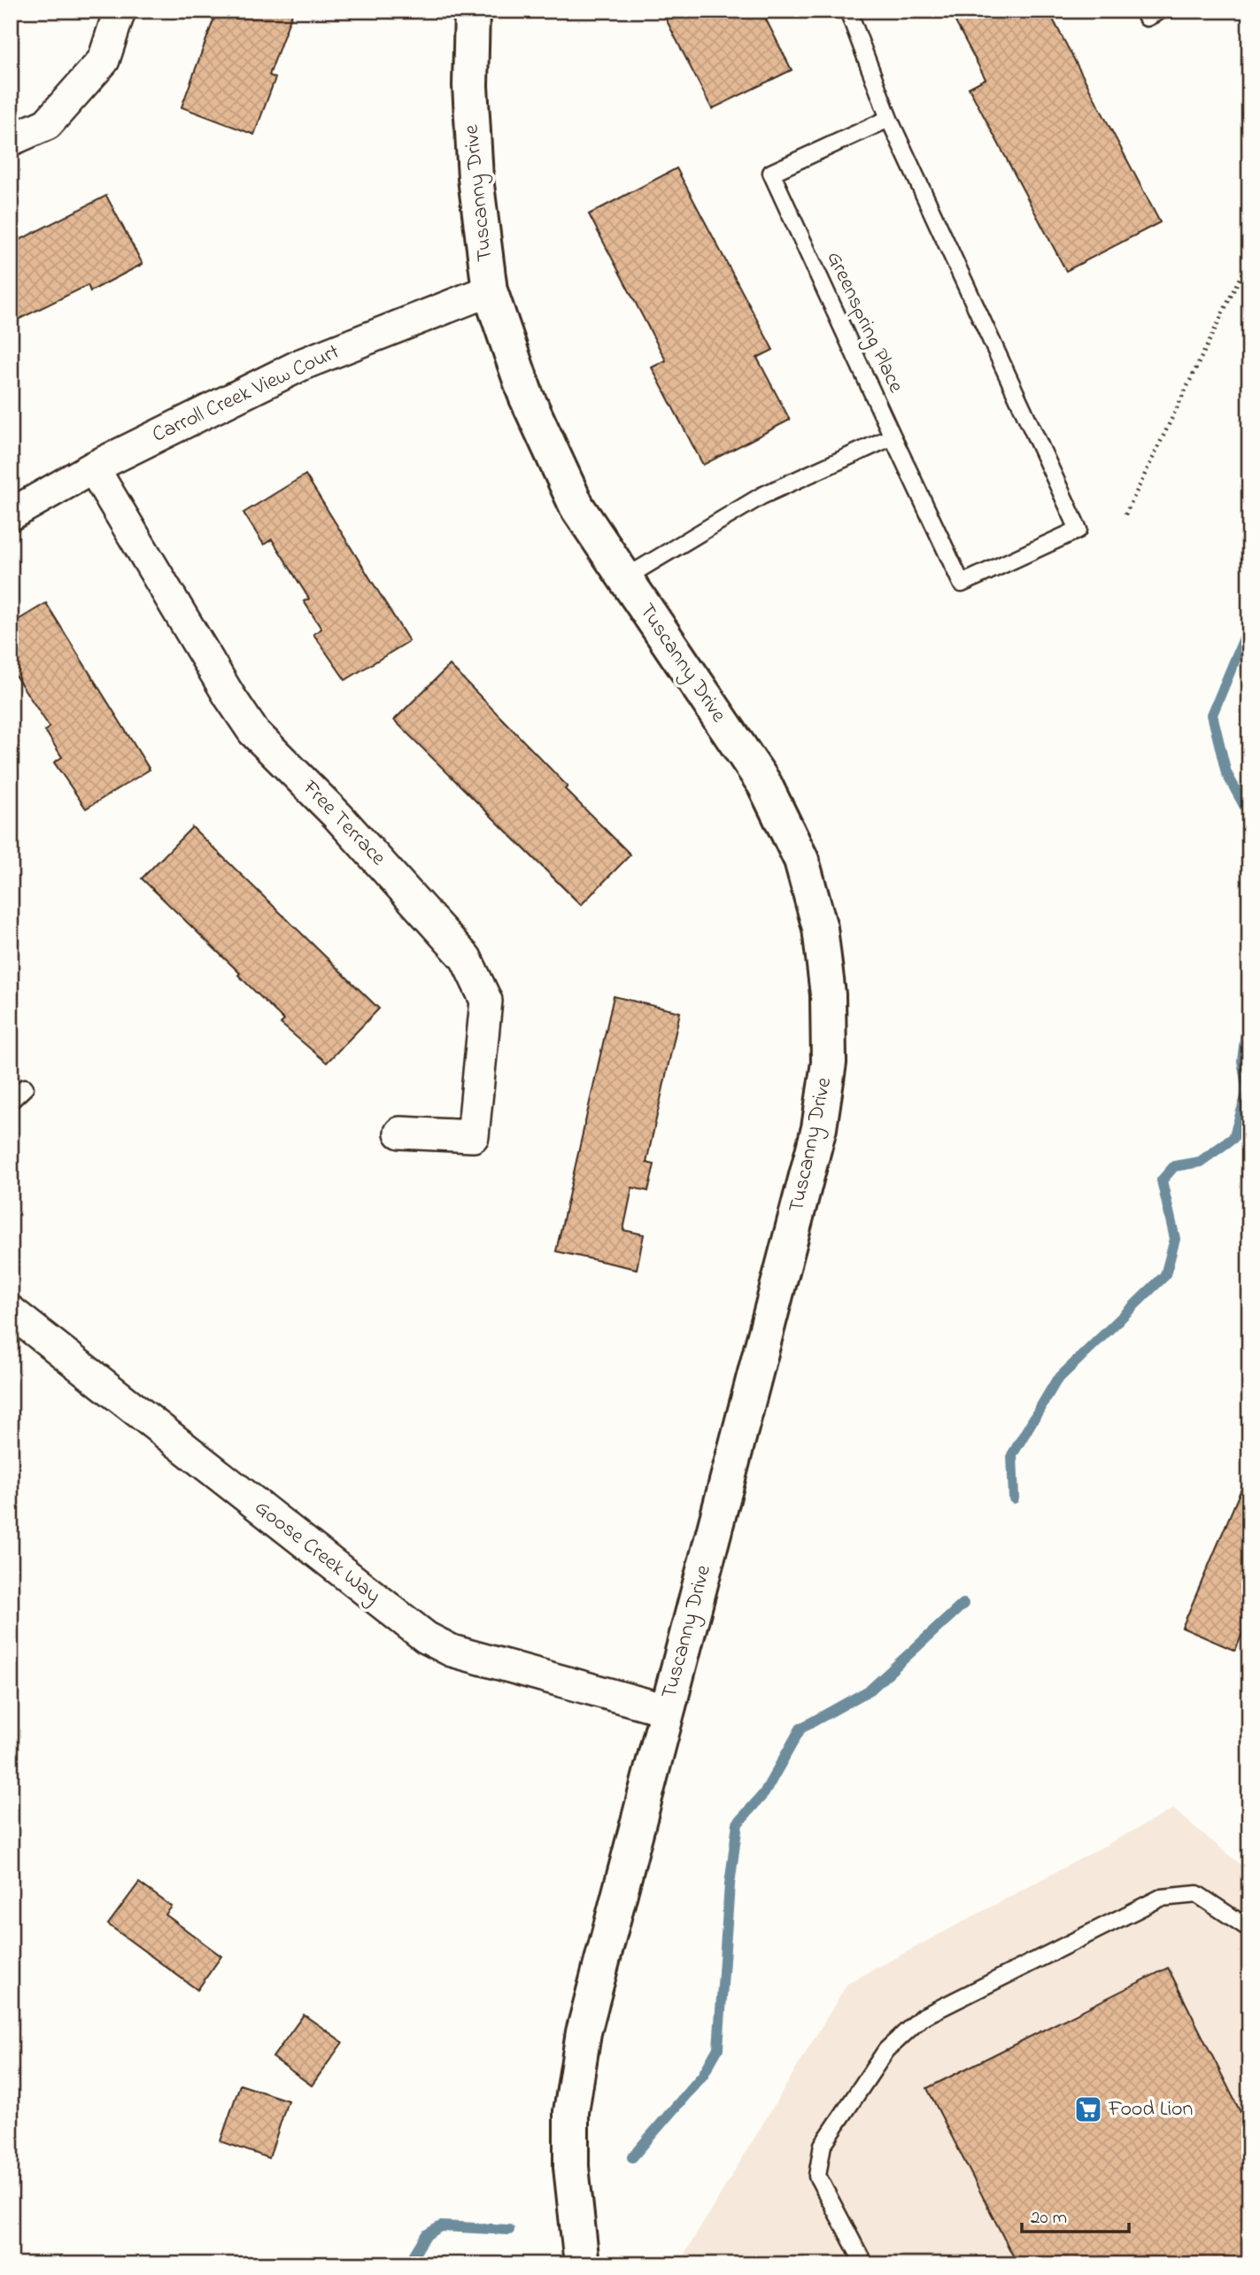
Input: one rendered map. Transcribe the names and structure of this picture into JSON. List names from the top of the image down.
{
  "streets": {
    "street": [
      "Tuscanny Drive",
      "Carroll Creek View Court",
      "Free Terrace",
      "Goose Creek Way"
    ],
    "lane": ["Greenspring Place"]
  },
  "crossings": [
    ["Tuscanny Drive", "Carroll Creek View Court"],
    ["Tuscanny Drive", "Goose Creek Way"],
    ["Carroll Creek View Court", "Free Terrace"]
  ],
  "places": {
    "supermarket": ["Food Lion"]
  },
  "scale_bar": "20 m"
}
